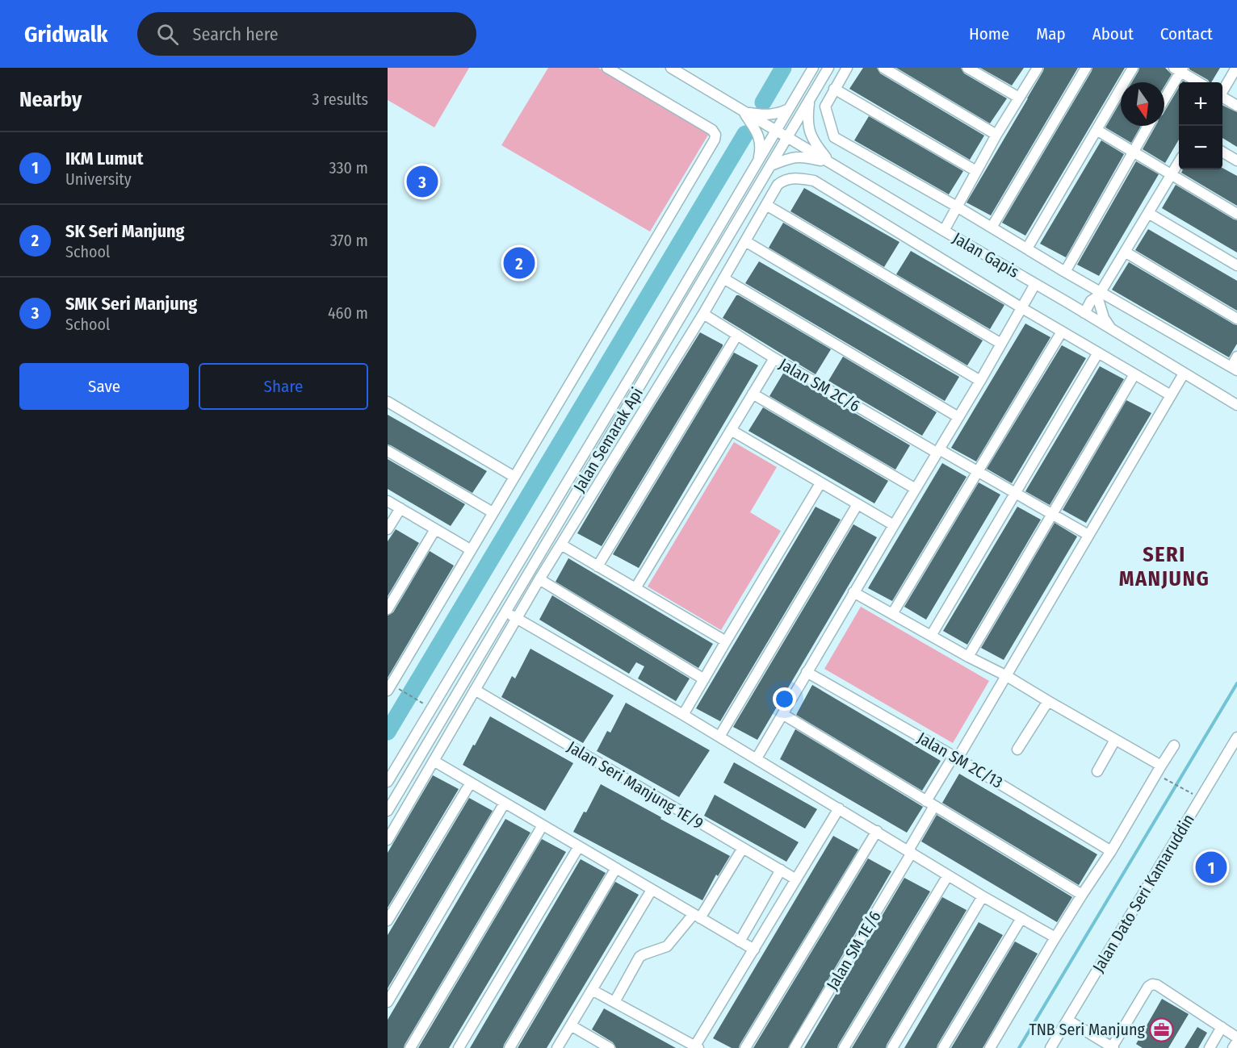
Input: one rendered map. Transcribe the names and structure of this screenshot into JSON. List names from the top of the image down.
{
  "streets": {
    "street": [
      "Jalan Gapis",
      "Jalan SM 2C/6",
      "Jalan Semarak Api",
      "Jalan SM 2C/13",
      "Jalan Seri Manjung 1E/9",
      "Jalan Dato Seri Kamaruddin",
      "Jalan SM 1E/6"
    ]
  },
  "crossings": [
    ["Jalan Gapis", "Jalan Semarak Api"],
    ["Jalan Gapis", "Jalan SM 1E/6"],
    ["Jalan SM 2C/6", "Jalan SM 1E/6"],
    ["Jalan SM 2C/13", "Jalan SM 1E/6"]
  ],
  "districts": ["SERI MANJUNG"],
  "places": {
    "office": ["TNB Seri Manjung"]
  },
  "north": "bottom",
  "page": {
    "header": "Gridwalk",
    "search": "Search here",
    "nav": [
      "Home",
      "Map",
      "About",
      "Contact"
    ],
    "heading": ["Nearby", "3 results"],
    "map_buttons": ["+", "−"],
    "list": [
      {
        "mark": "1",
        "name": "IKM Lumut",
        "note": "University",
        "value": "330 m"
      },
      {
        "mark": "2",
        "name": "SK Seri Manjung",
        "note": "School",
        "value": "370 m"
      },
      {
        "mark": "3",
        "name": "SMK Seri Manjung",
        "note": "School",
        "value": "460 m"
      }
    ],
    "pins": ["3", "2", "1"],
    "buttons": ["Save", "Share"]
  }
}
